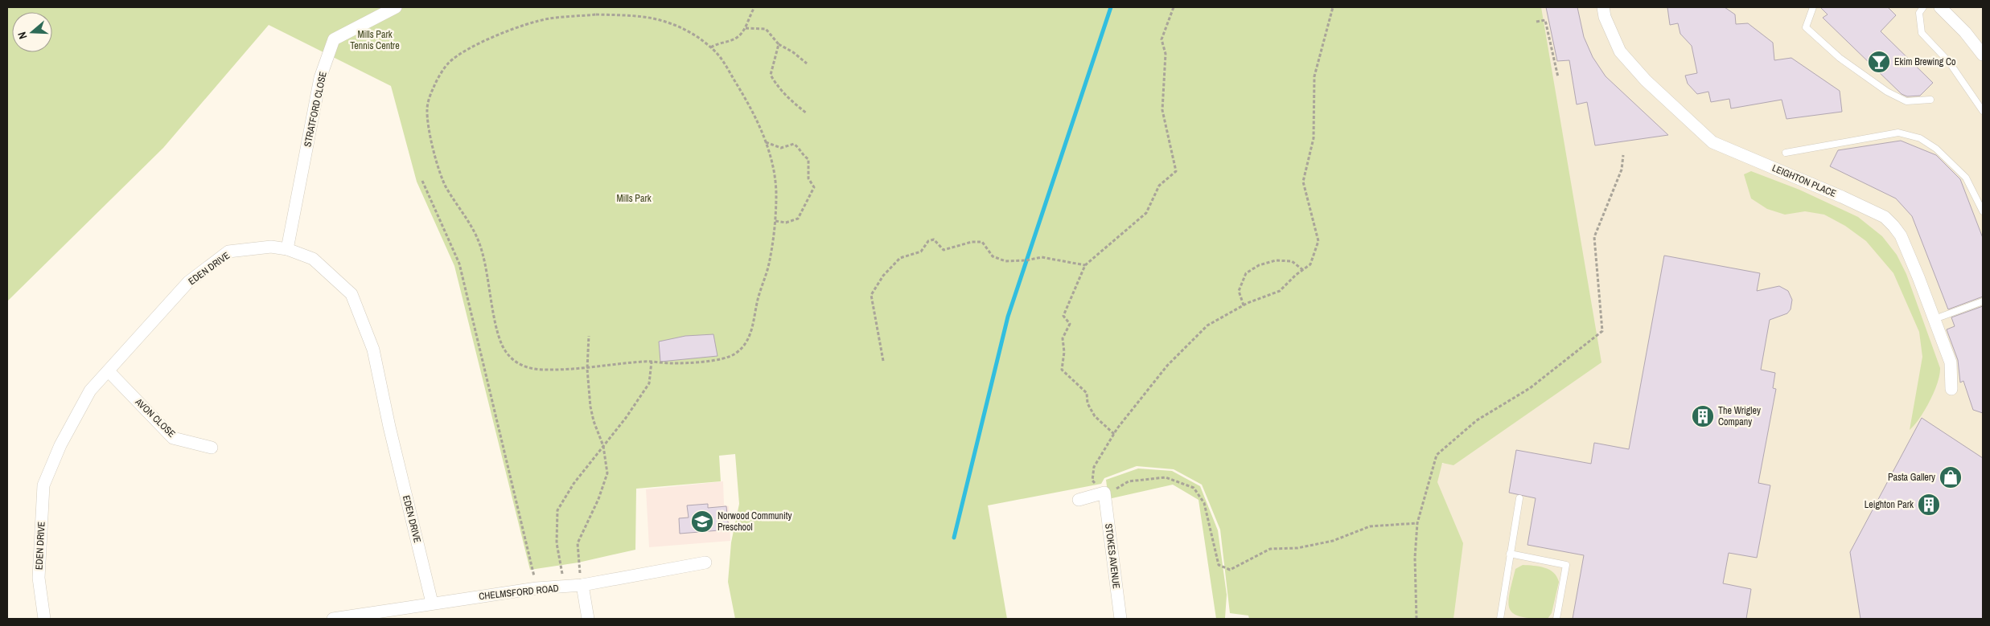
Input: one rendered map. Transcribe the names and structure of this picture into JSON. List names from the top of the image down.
{
  "streets": {
    "street": [
      "STRATFORD CLOSE",
      "LEIGHTON PLACE",
      "EDEN DRIVE",
      "AVON CLOSE",
      "STOKES AVENUE",
      "CHELMSFORD ROAD"
    ]
  },
  "crossings": [
    ["STRATFORD CLOSE", "EDEN DRIVE"],
    ["EDEN DRIVE", "AVON CLOSE"],
    ["EDEN DRIVE", "CHELMSFORD ROAD"]
  ],
  "parks": ["Mills Park Tennis Centre", "Mills Park"],
  "places": {
    "bar": ["Ekim Brewing Co"],
    "building": ["The Wrigley Company", "Leighton Park"],
    "shop": ["Pasta Gallery"],
    "school or university": ["Norwood Community Preschool"]
  },
  "north": "left"
}
